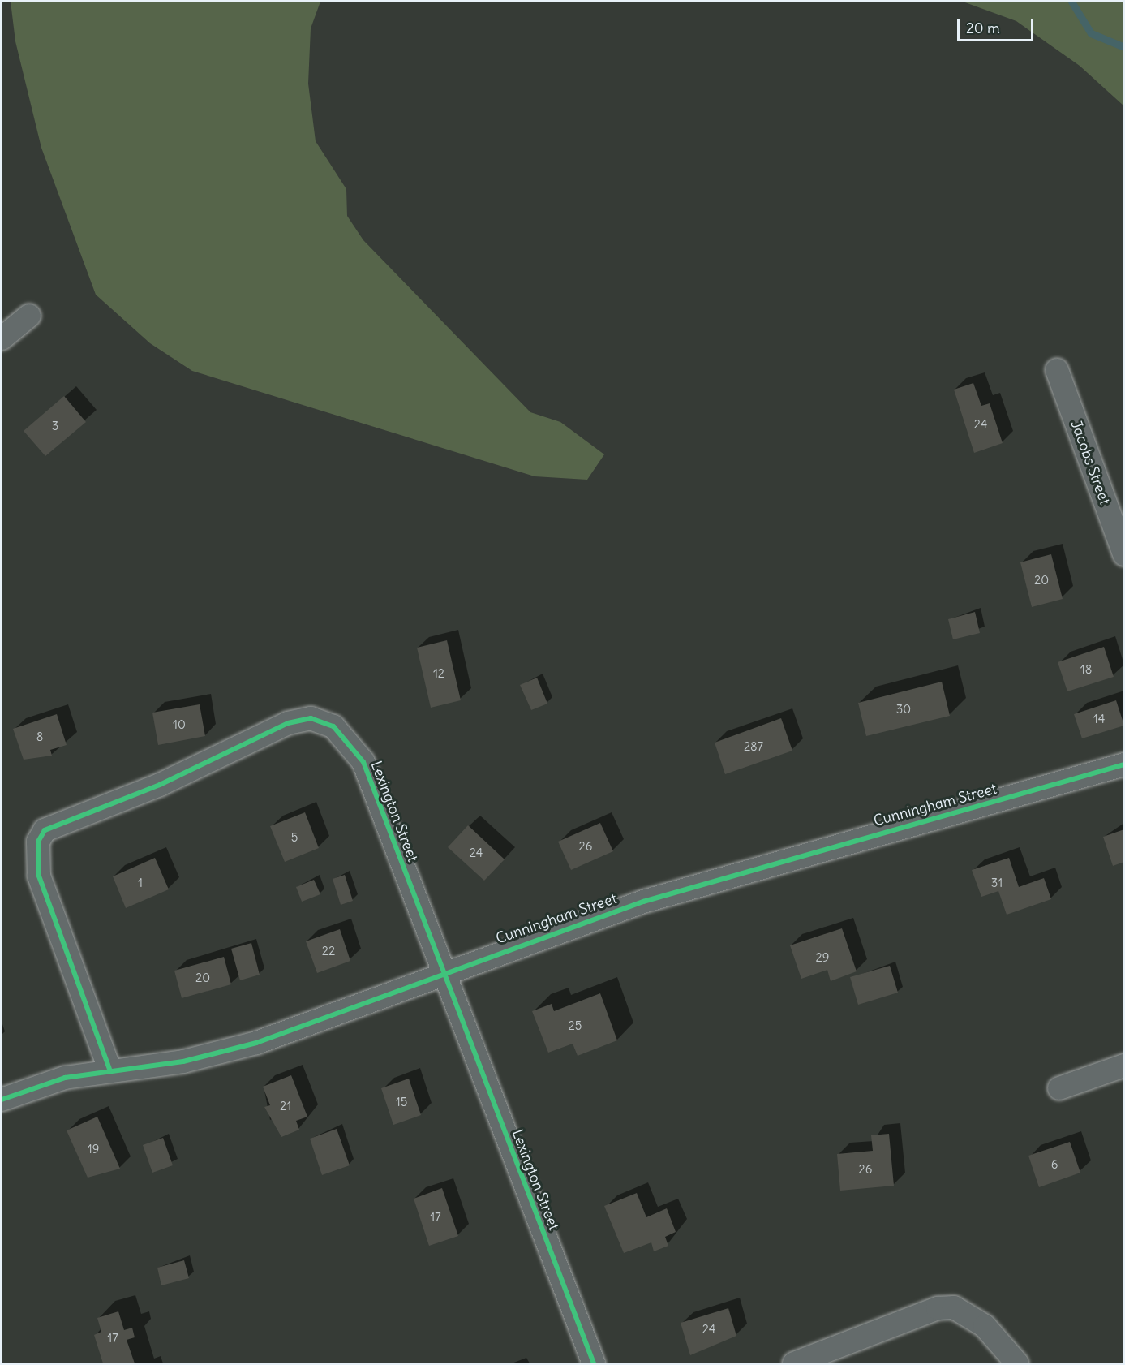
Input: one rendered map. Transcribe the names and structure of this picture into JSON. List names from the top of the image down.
{
  "streets": {
    "street": ["Jacobs Street", "Cunningham Street", "Lexington Street"]
  },
  "crossings": [
    ["Cunningham Street", "Lexington Street"]
  ],
  "house_numbers": [
    "24",
    "3",
    "20",
    "18",
    "12",
    "30",
    "14",
    "10",
    "8",
    "287",
    "5",
    "26",
    "24",
    "1",
    "31",
    "22",
    "29",
    "20",
    "25",
    "15",
    "21",
    "19",
    "6",
    "26",
    "17",
    "24",
    "17"
  ],
  "scale_bar": "20 m"
}
